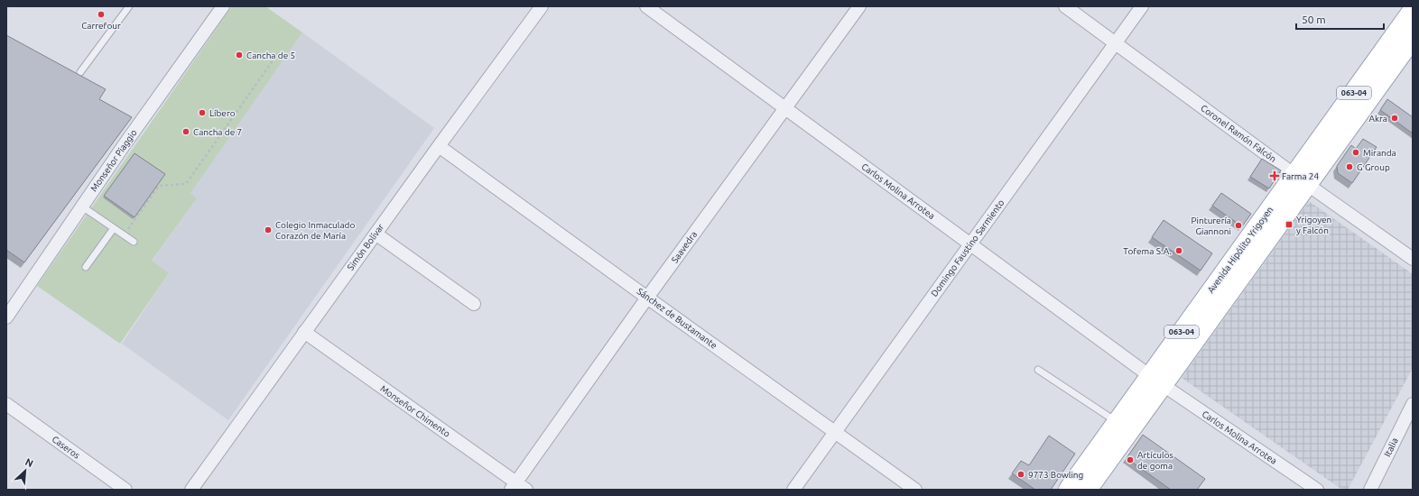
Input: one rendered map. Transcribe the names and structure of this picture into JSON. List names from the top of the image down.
{
  "streets": {
    "main road": ["063-04", "Avenida Hipólito Yrigoyen"],
    "street": [
      "Coronel Ramón Falcón",
      "Monseñor Piaggio",
      "Carlos Molina Arrotea",
      "Simón Bolívar",
      "Saavedra",
      "Domingo Faustino Sarmiento",
      "Sánchez de Bustamante",
      "Monseñor Chimento",
      "Caseros",
      "Italia"
    ]
  },
  "crossings": [
    ["Coronel Ramón Falcón", "Domingo Faustino Sarmiento"],
    ["Coronel Ramón Falcón", "Avenida Hipólito Yrigoyen"],
    ["Carlos Molina Arrotea", "Saavedra"],
    ["Carlos Molina Arrotea", "Domingo Faustino Sarmiento"],
    ["Carlos Molina Arrotea", "Avenida Hipólito Yrigoyen"],
    ["Simón Bolívar", "Sánchez de Bustamante"],
    ["Simón Bolívar", "Monseñor Chimento"],
    ["Saavedra", "Sánchez de Bustamante"],
    ["Saavedra", "Monseñor Chimento"],
    ["Domingo Faustino Sarmiento", "Sánchez de Bustamante"]
  ],
  "places": {
    "other": [
      "Carrefour",
      "Cancha de 5",
      "Líbero",
      "Akra",
      "Cancha de 7",
      "Miranda",
      "G Group",
      "Pinturería Giannoni",
      "Colegio Inmaculado Corazón de María",
      "Tofema S.A.",
      "Artículos de goma",
      "9773 Bowling"
    ],
    "health": ["Farma 24"],
    "transit": ["Yrigoyen y Falcón"]
  },
  "scale_bar": "50 m",
  "north": "top right"
}
